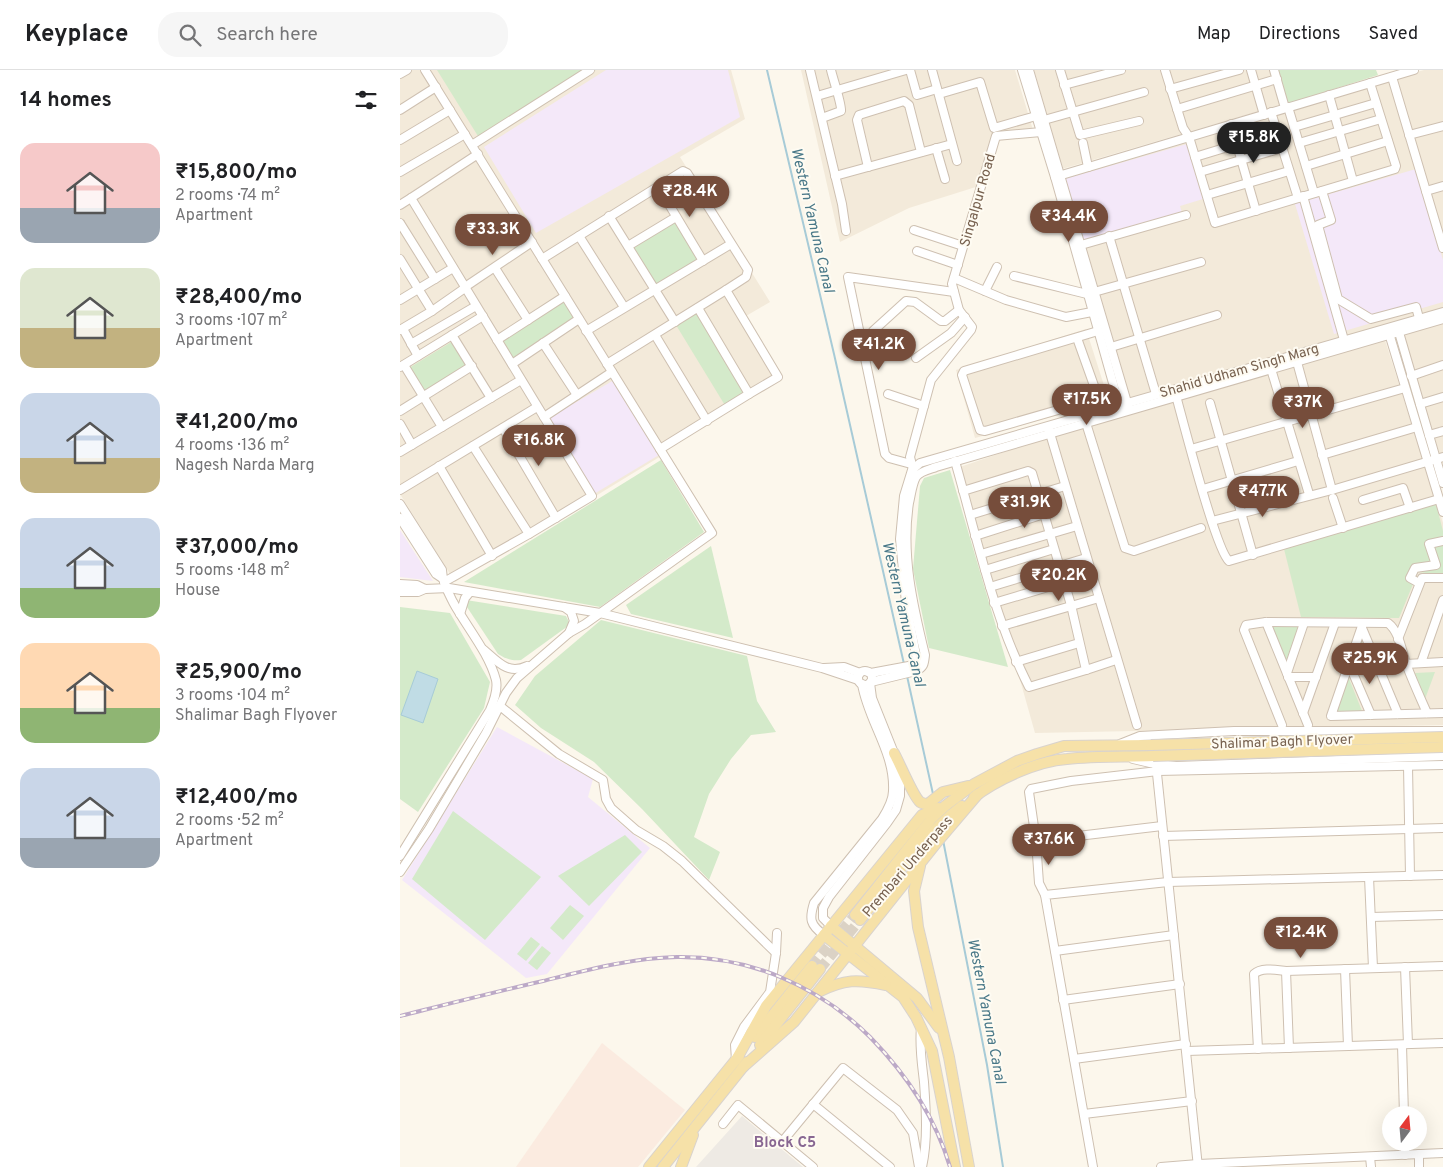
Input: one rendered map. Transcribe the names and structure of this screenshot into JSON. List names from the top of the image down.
{
  "streets": {
    "main road": ["Shalimar Bagh Flyover", "Prembari Underpass"],
    "street": ["Singalpur Road", "Shahid Udham Singh Marg"]
  },
  "crossings": [
    ["Shalimar Bagh Flyover", "Prembari Underpass"]
  ],
  "districts": ["Block C5"],
  "water": ["Western Yamuna Canal"],
  "north": "top",
  "page": {
    "header": "Keyplace",
    "search": "Search here",
    "nav": ["Map", "Directions", "Saved"],
    "heading": "14 homes",
    "price": [
      "₹15.8K",
      "₹28.4K",
      "₹34.4K",
      "₹33.3K",
      "₹41.2K",
      "₹17.5K",
      "₹37K",
      "₹16.8K",
      "₹47.7K",
      "₹31.9K",
      "₹20.2K",
      "₹25.9K",
      "₹37.6K",
      "₹12.4K"
    ],
    "list": [
      {
        "name": "₹15,800/mo",
        "note": "2 rooms · 74 m² · Apartment"
      },
      {
        "name": "₹28,400/mo",
        "note": "3 rooms · 107 m² · Apartment"
      },
      {
        "name": "₹41,200/mo",
        "note": "4 rooms · 136 m² · Nagesh Narda Marg"
      },
      {
        "name": "₹37,000/mo",
        "note": "5 rooms · 148 m² · House"
      },
      {
        "name": "₹25,900/mo",
        "note": "3 rooms · 104 m² · Shalimar Bagh Flyover"
      },
      {
        "name": "₹12,400/mo",
        "note": "2 rooms · 52 m² · Apartment"
      }
    ]
  }
}
